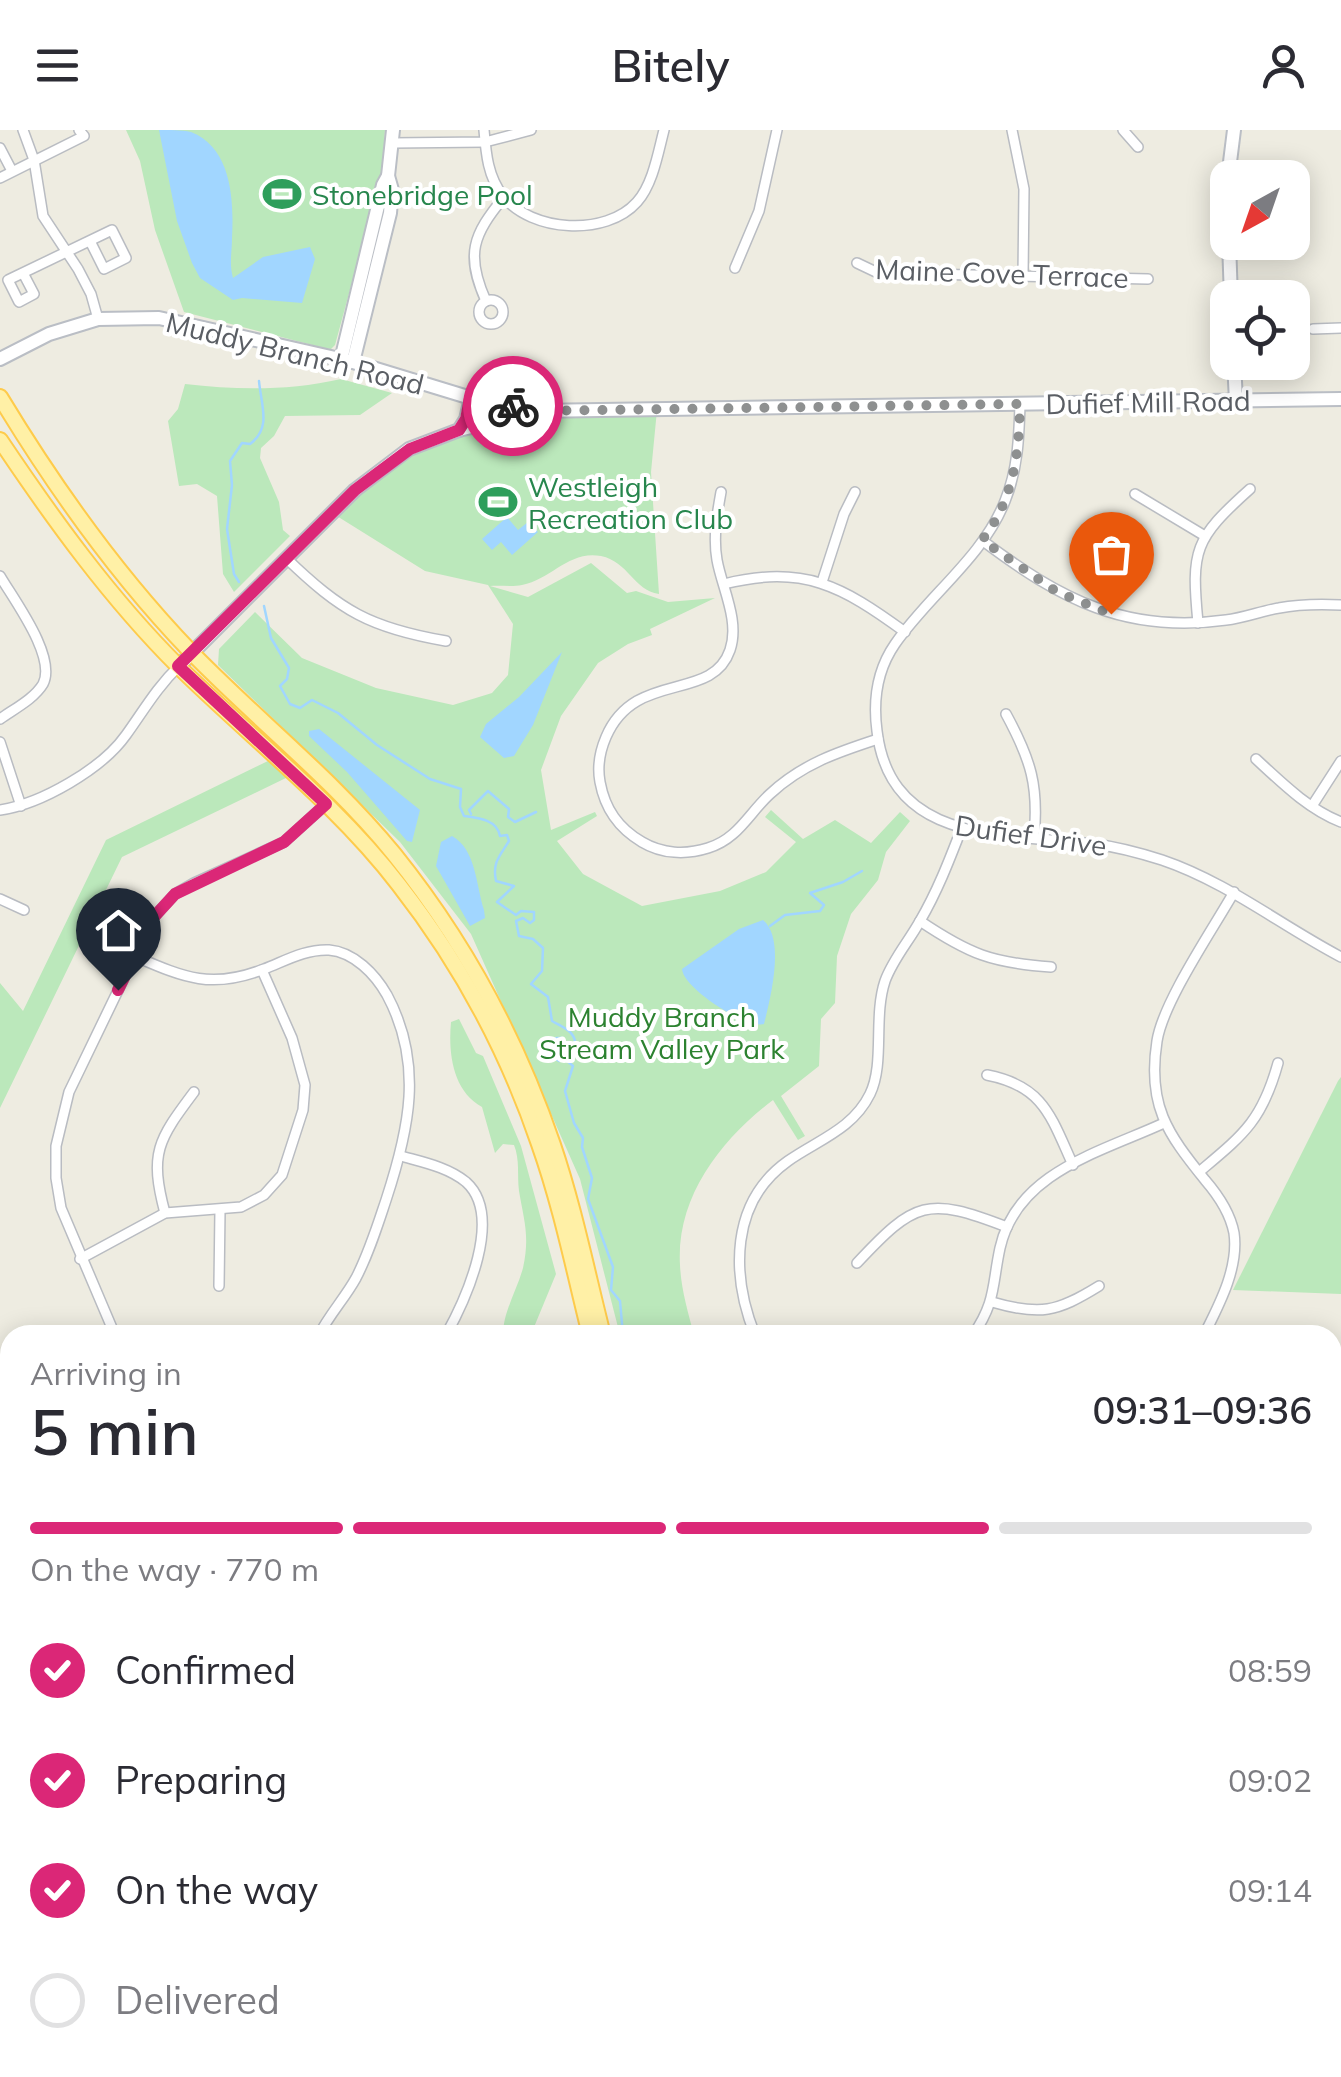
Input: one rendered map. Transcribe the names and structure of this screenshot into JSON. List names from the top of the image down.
{
  "streets": {
    "main road": ["Muddy Branch Road", "Dufief Mill Road"],
    "street": ["Maine Cove Terrace", "Dufief Drive"]
  },
  "crossings": [
    ["Muddy Branch Road", "Dufief Mill Road"],
    ["Dufief Mill Road", "Dufief Drive"]
  ],
  "parks": ["Muddy Branch Stream Valley Park"],
  "places": {
    "sports": ["Stonebridge Pool", "Westleigh Recreation Club"]
  },
  "north": "bottom left",
  "page": {
    "header": "Bitely",
    "heading": ["5 min", "Arriving in", "09:31–09:36"],
    "bar": "On the way · 770 m",
    "list": [
      ["Confirmed", "08:59"],
      ["Preparing", "09:02"],
      ["On the way", "09:14"],
      "Delivered"
    ]
  }
}
